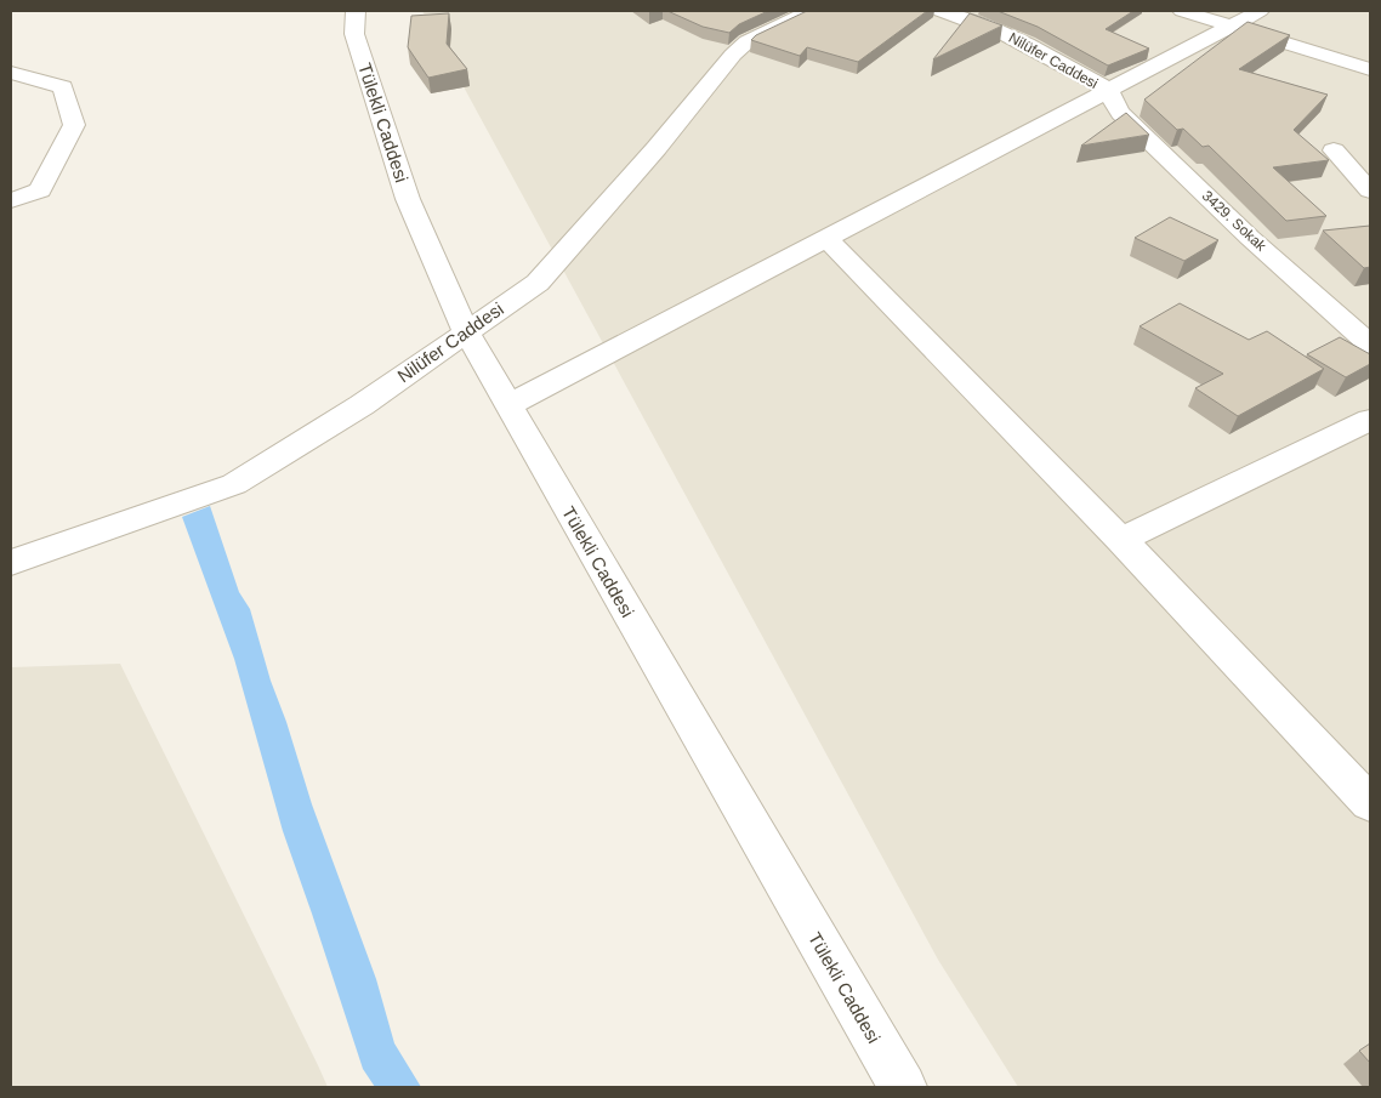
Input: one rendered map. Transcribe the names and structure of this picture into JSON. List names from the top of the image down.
{
  "streets": {
    "street": ["Nilüfer Caddesi", "Tülekli Caddesi", "3429. Sokak"]
  },
  "crossings": [
    ["Nilüfer Caddesi", "Tülekli Caddesi"],
    ["Nilüfer Caddesi", "3429. Sokak"]
  ]
}
